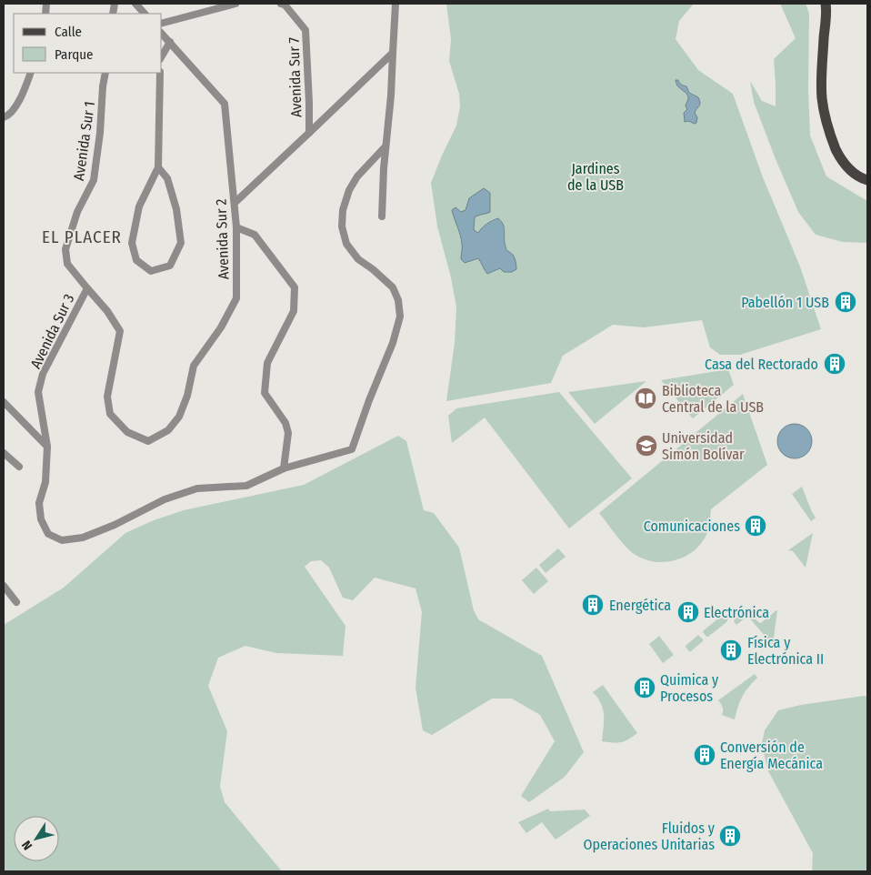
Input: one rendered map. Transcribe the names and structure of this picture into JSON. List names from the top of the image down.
{
  "streets": {
    "street": [
      "Avenida Sur 7",
      "Avenida Sur 1",
      "Avenida Sur 2",
      "Avenida Sur 3"
    ]
  },
  "crossings": [
    ["Avenida Sur 1", "Avenida Sur 2"],
    ["Avenida Sur 1", "Avenida Sur 3"]
  ],
  "districts": ["EL PLACER"],
  "parks": ["Jardines de la USB"],
  "places": {
    "building": [
      "Pabellón 1 USB",
      "Casa del Rectorado",
      "Comunicaciones",
      "Energética",
      "Electrónica",
      "Física y Electrónica II",
      "Quimica y Procesos",
      "Conversión de Energía Mecánica",
      "Fluidos y Operaciones Unitarias"
    ],
    "library": ["Biblioteca Central de la USB"],
    "school or university": ["Universidad Simón Bolívar"]
  },
  "legend": ["Calle", "Parque"],
  "north": "bottom left"
}
